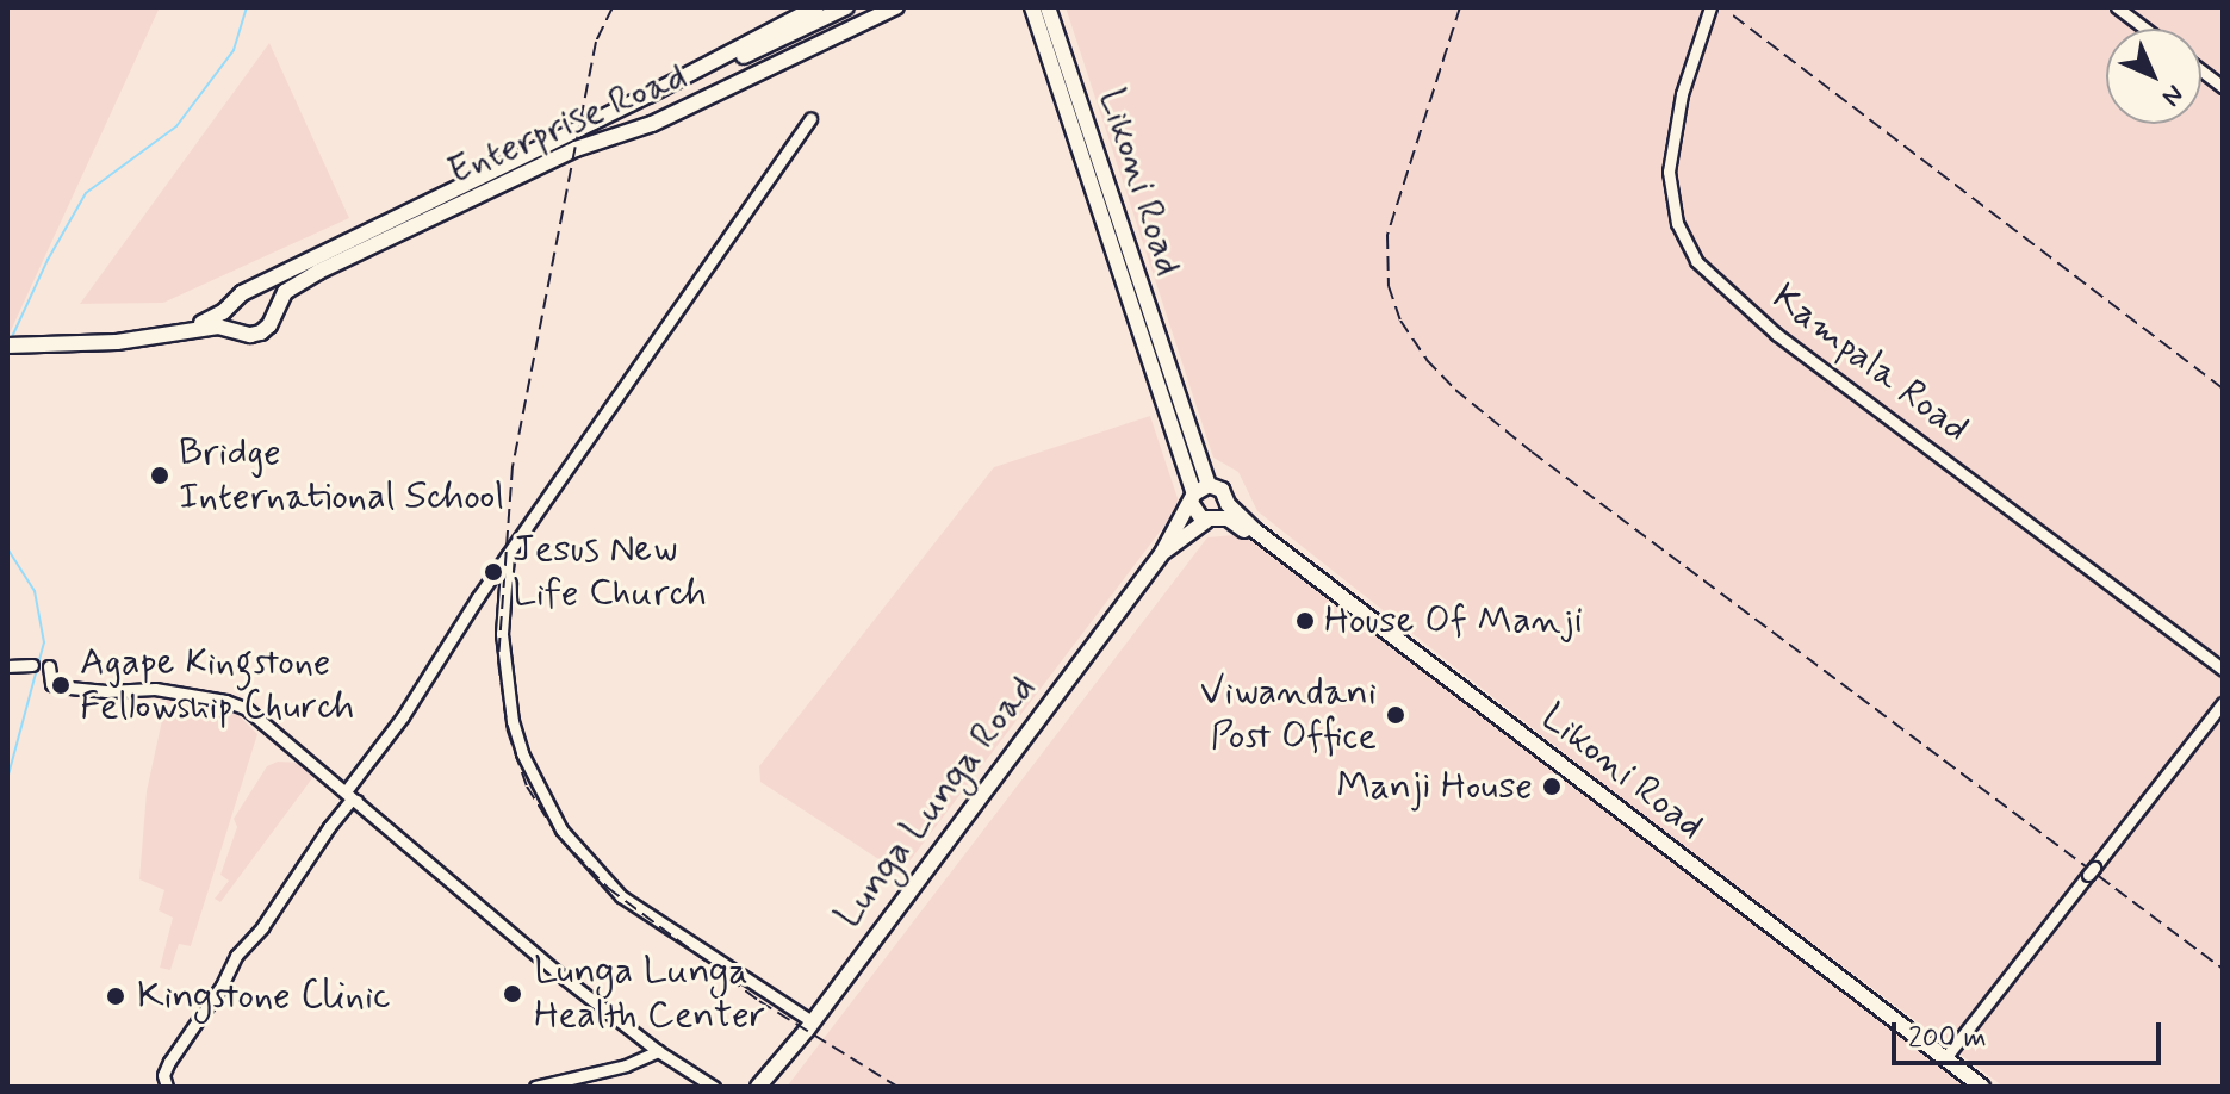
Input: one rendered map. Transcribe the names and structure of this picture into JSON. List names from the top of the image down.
{
  "streets": {
    "street": [
      "Enterprise Road",
      "Likoni Road",
      "Kampala Road",
      "Lunga Lunga Road"
    ]
  },
  "crossings": [
    ["Likoni Road", "Lunga Lunga Road"]
  ],
  "places": [
    "Bridge International School",
    "Jesus New Life Church",
    "House Of Manji",
    "Agape Kingstone Fellowship Church",
    "Viwandani Post Office",
    "Manji House",
    "Lunga Lunga Health Center",
    "Kingstone Clinic"
  ],
  "scale_bar": "200 m",
  "north": "bottom right"
}
